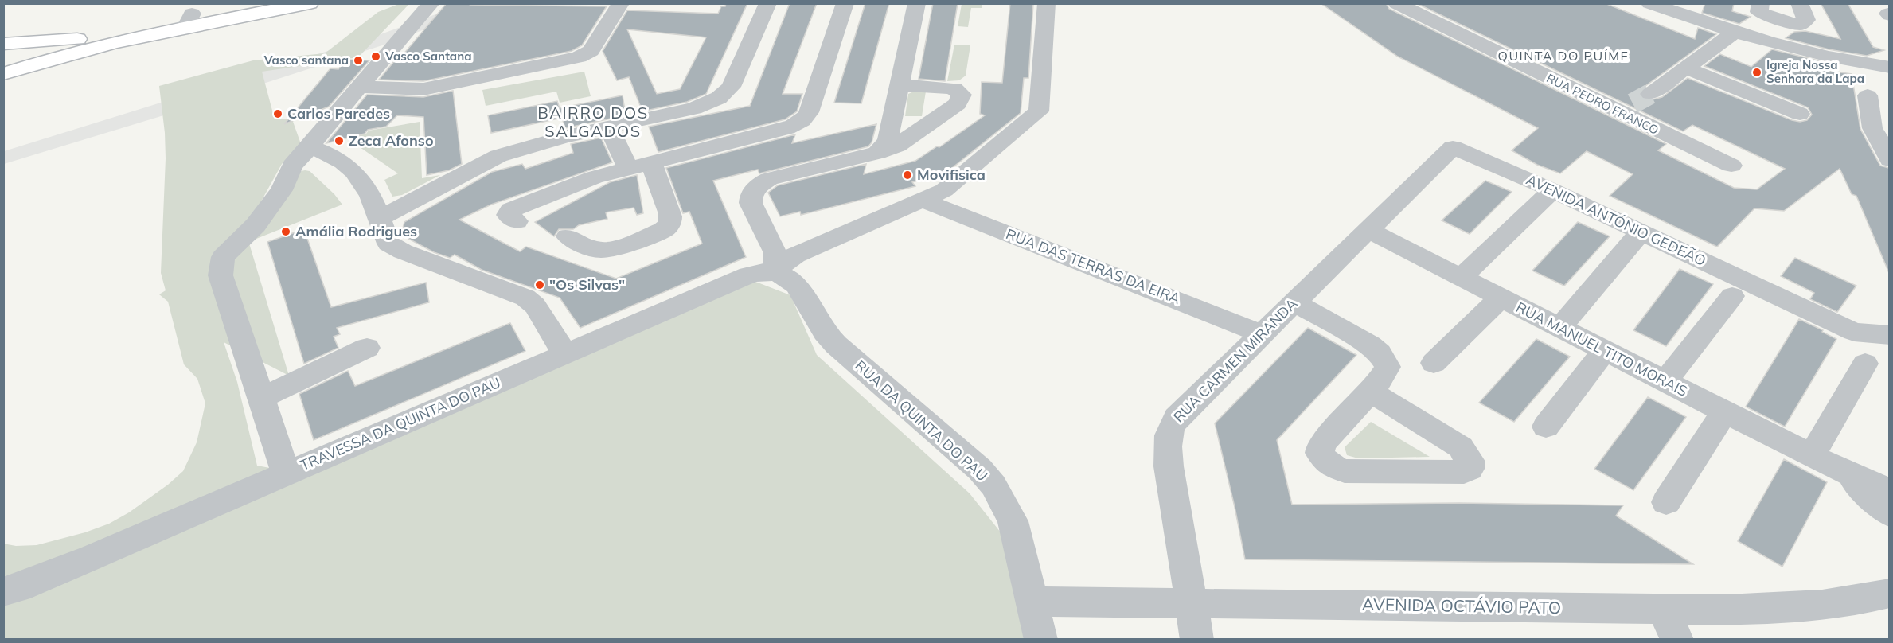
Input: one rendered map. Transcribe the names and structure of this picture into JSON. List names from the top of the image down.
{
  "streets": {
    "street": [
      "RUA PEDRO FRANCO",
      "AVENIDA ANTÓNIO GEDEÃO",
      "RUA DAS TERRAS DA EIRA",
      "RUA MANUEL TITO MORAIS",
      "RUA CARMEN MIRANDA",
      "RUA DA QUINTA DO PAU",
      "TRAVESSA DA QUINTA DO PAU",
      "AVENIDA OCTÁVIO PATO"
    ]
  },
  "crossings": [
    ["AVENIDA ANTÓNIO GEDEÃO", "RUA MANUEL TITO MORAIS"],
    ["AVENIDA ANTÓNIO GEDEÃO", "RUA CARMEN MIRANDA"],
    ["RUA DAS TERRAS DA EIRA", "RUA CARMEN MIRANDA"],
    ["RUA MANUEL TITO MORAIS", "RUA CARMEN MIRANDA"],
    ["RUA CARMEN MIRANDA", "AVENIDA OCTÁVIO PATO"],
    ["RUA DA QUINTA DO PAU", "TRAVESSA DA QUINTA DO PAU"],
    ["RUA DA QUINTA DO PAU", "AVENIDA OCTÁVIO PATO"]
  ],
  "districts": ["QUINTA DO PUÍME", "BAIRRO DOS SALGADOS"],
  "places": [
    "Vasco Santana",
    "Vasco santana",
    "Igreja Nossa Senhora da Lapa",
    "Carlos Paredes",
    "Zeca Afonso",
    "Movifisica",
    "Amália Rodrigues",
    "\"Os Silvas\""
  ]
}
